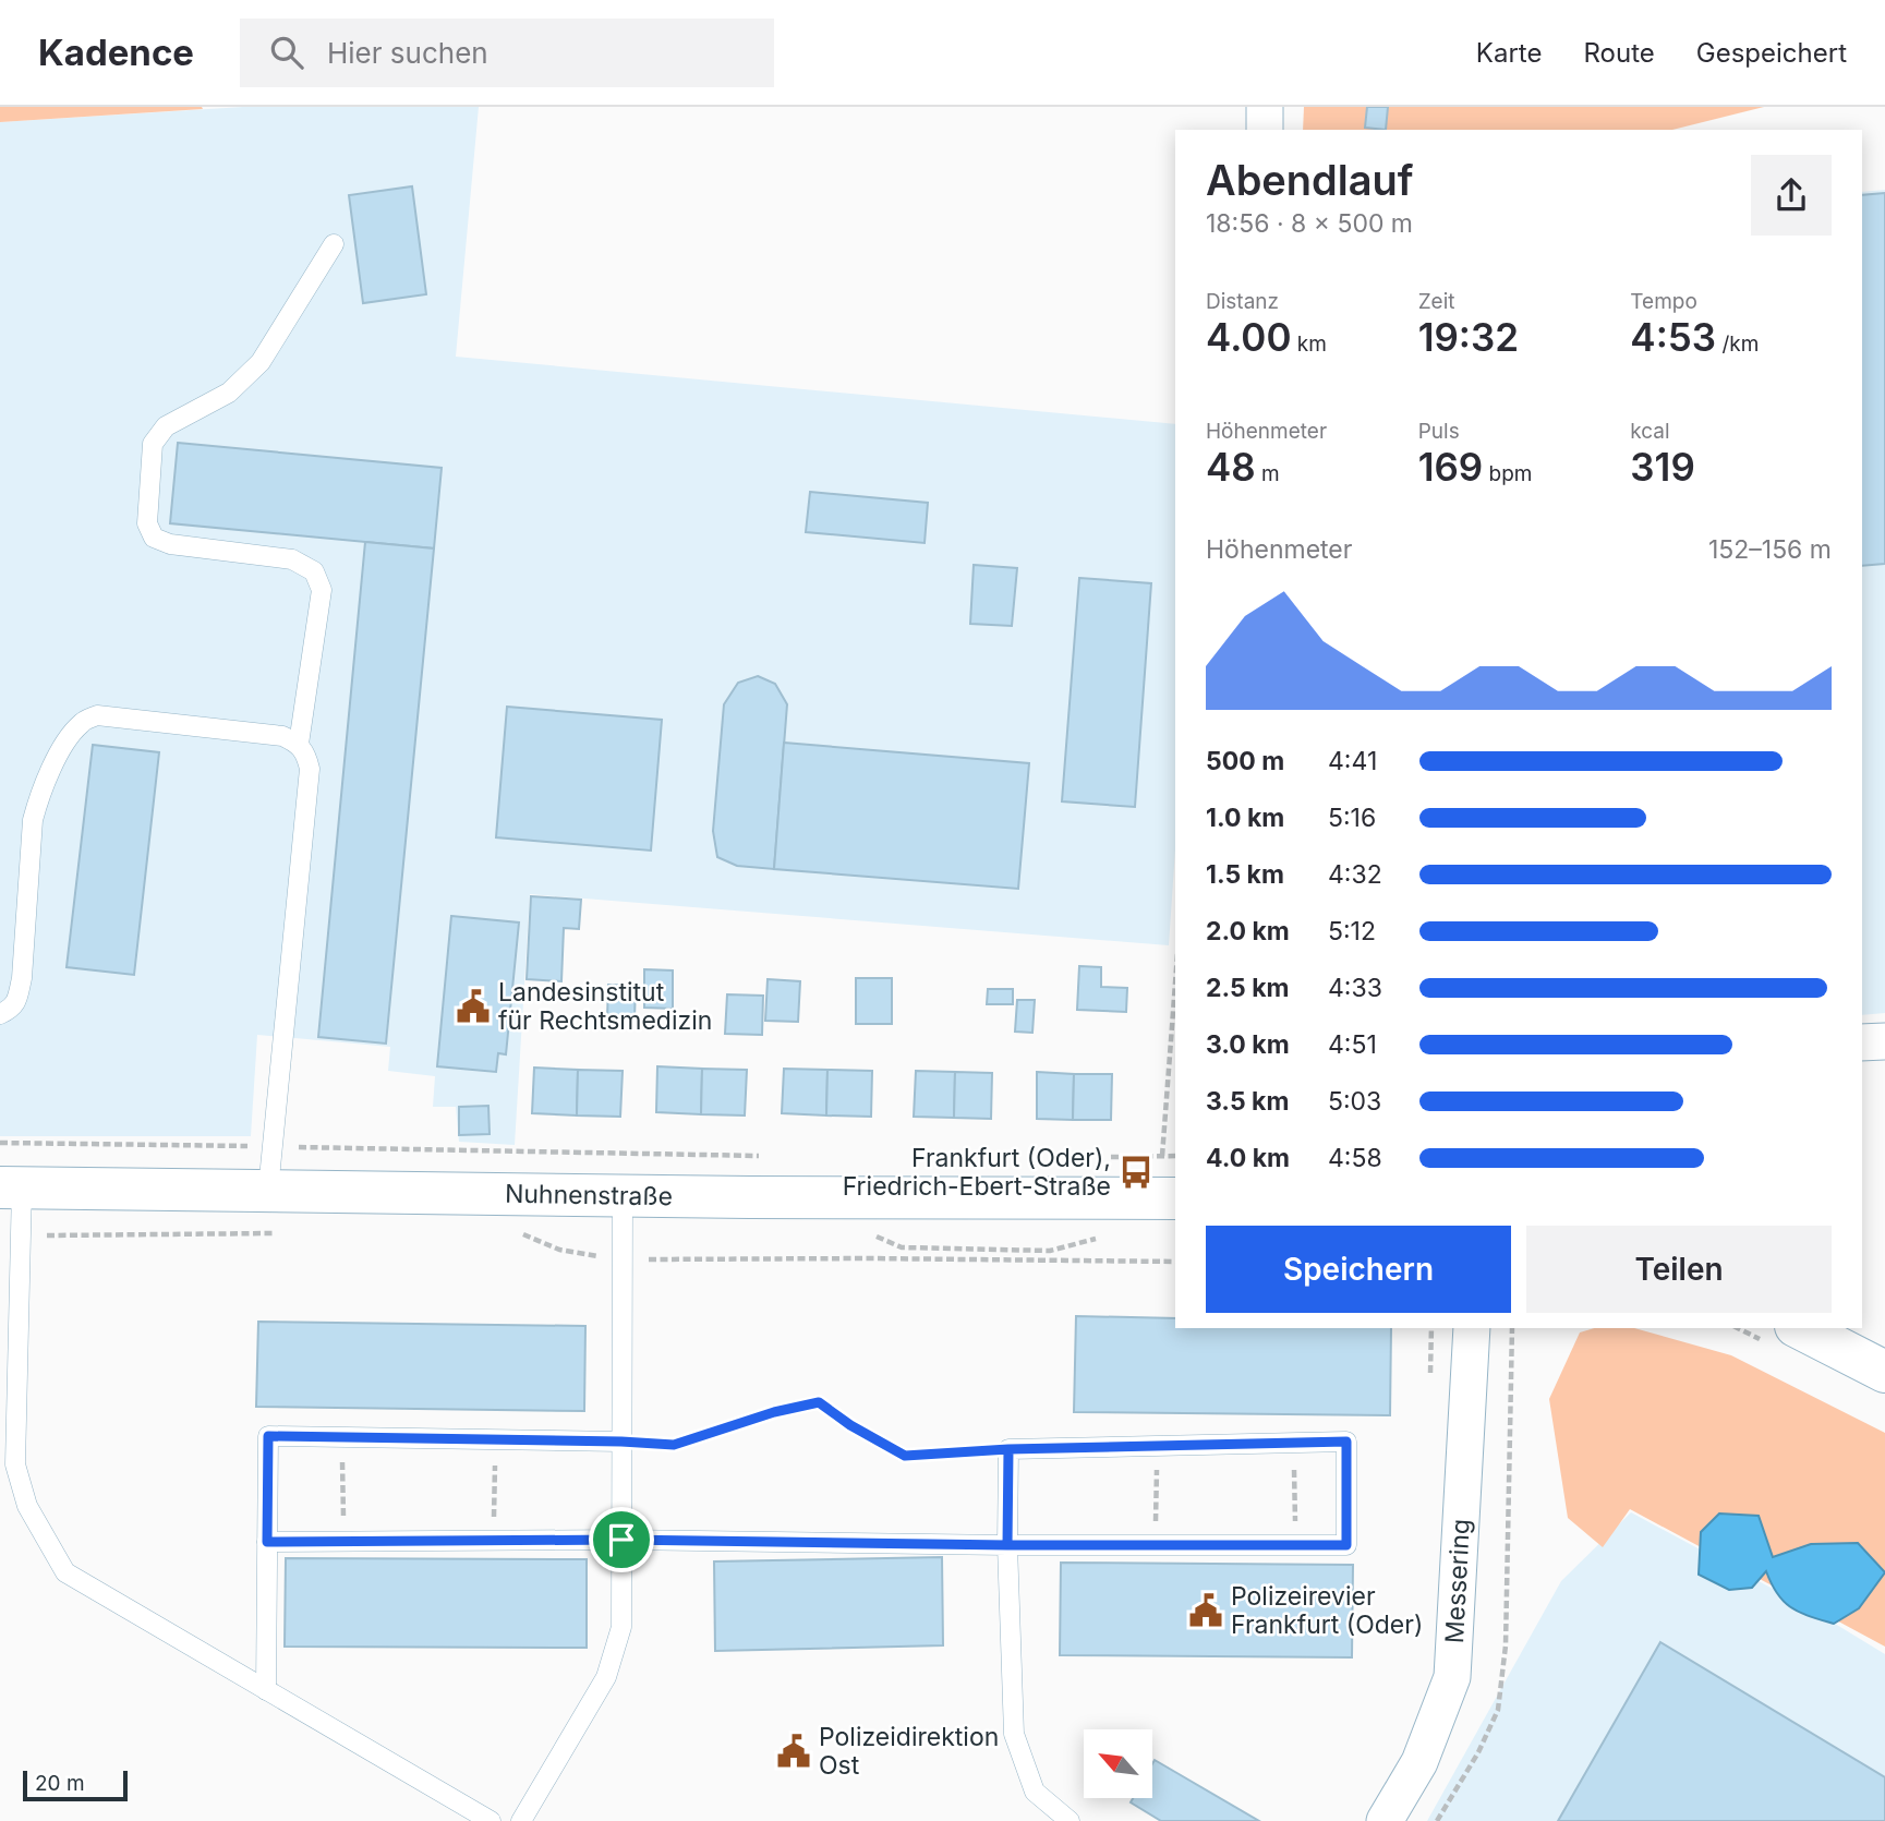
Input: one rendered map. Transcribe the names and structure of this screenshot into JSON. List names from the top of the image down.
{
  "streets": {
    "main road": ["Nuhnenstraße"],
    "street": ["Messering"]
  },
  "places": {
    "public building": ["Landesinstitut für Rechtsmedizin", "Polizeirevier Frankfurt (Oder)", "Polizeidirektion Ost"],
    "bus stop": ["Frankfurt (Oder), Friedrich-Ebert-Straße"]
  },
  "scale_bar": "20 m",
  "north": "top left",
  "page": {
    "header": "Kadence",
    "search": "Hier suchen",
    "nav": ["Karte", "Route", "Gespeichert"],
    "heading": ["Abendlauf", "18:56 · 8 × 500 m"],
    "stats": [
      ["Distanz", "4.00 km"],
      ["Zeit", "19:32"],
      ["Tempo", "4:53 /km"],
      ["Höhenmeter", "48 m"],
      ["Puls", "169 bpm"],
      ["kcal", "319"]
    ],
    "chart": ["Höhenmeter", "152–156 m"],
    "list": [
      {
        "name": "500 m",
        "note": "4:41"
      },
      {
        "name": "1.0 km",
        "note": "5:16"
      },
      {
        "name": "1.5 km",
        "note": "4:32"
      },
      {
        "name": "2.0 km",
        "note": "5:12"
      },
      {
        "name": "2.5 km",
        "note": "4:33"
      },
      {
        "name": "3.0 km",
        "note": "4:51"
      },
      {
        "name": "3.5 km",
        "note": "5:03"
      },
      {
        "name": "4.0 km",
        "note": "4:58"
      }
    ],
    "buttons": ["Speichern", "Teilen"],
    "scale": "20 m"
  }
}
